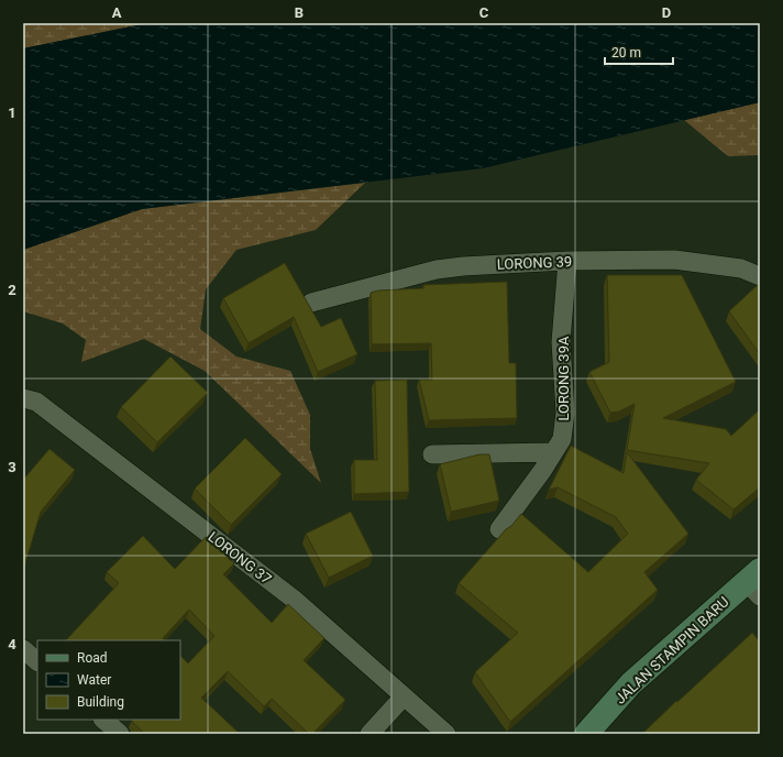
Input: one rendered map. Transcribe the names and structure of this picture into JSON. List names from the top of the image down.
{
  "streets": {
    "street": [
      "LORONG 39",
      "LORONG 39A",
      "LORONG 37",
      "JALAN STAMPIN BARU"
    ]
  },
  "crossings": [
    ["LORONG 39", "LORONG 39A"]
  ],
  "legend": ["Road", "Water", "Building"],
  "scale_bar": "20 m",
  "grid": {
    "columns": [
      "A",
      "B",
      "C",
      "D"
    ],
    "rows": [
      "1",
      "2",
      "3",
      "4"
    ]
  }
}
